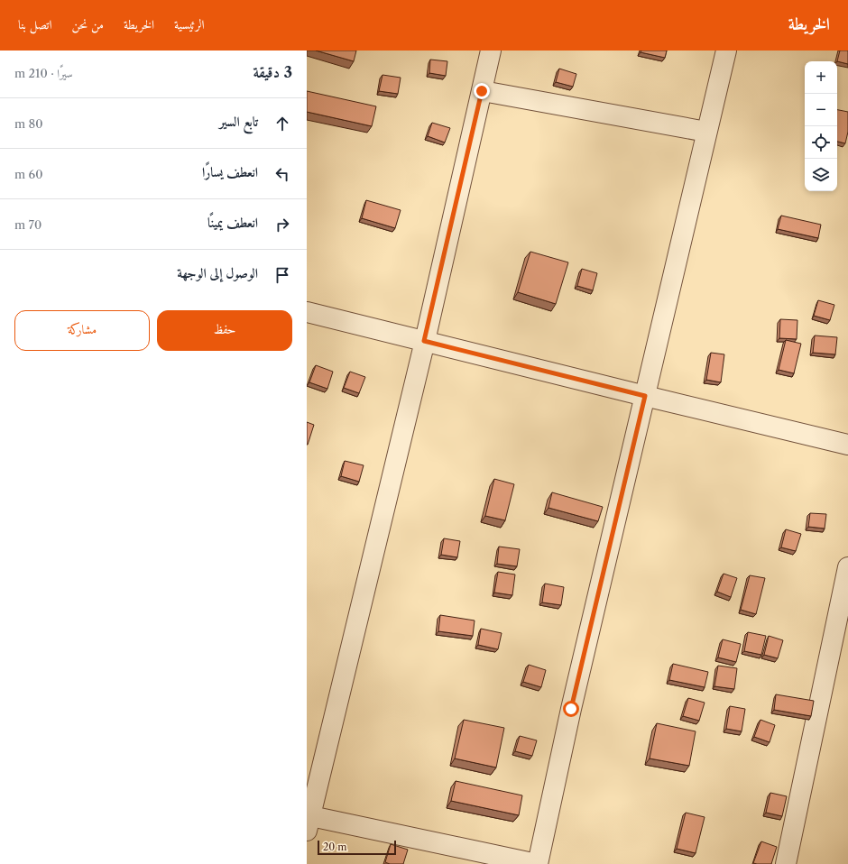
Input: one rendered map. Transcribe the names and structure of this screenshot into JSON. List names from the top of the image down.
{
  "scale_bar": "20 m",
  "page": {
    "header": "الخريطة",
    "nav": [
      "الرئيسية",
      "الخريطة",
      "من نحن",
      "اتصل بنا"
    ],
    "heading": ["3 دقيقة", "سيرًا · 210 m"],
    "map_buttons": ["+", "−"],
    "list": [
      ["تابع السير", "80 m"],
      ["انعطف يسارًا", "60 m"],
      ["انعطف يمينًا", "70 m"],
      "الوصول إلى الوجهة"
    ],
    "buttons": ["حفظ", "مشاركة"],
    "scale": "20 m"
  }
}
